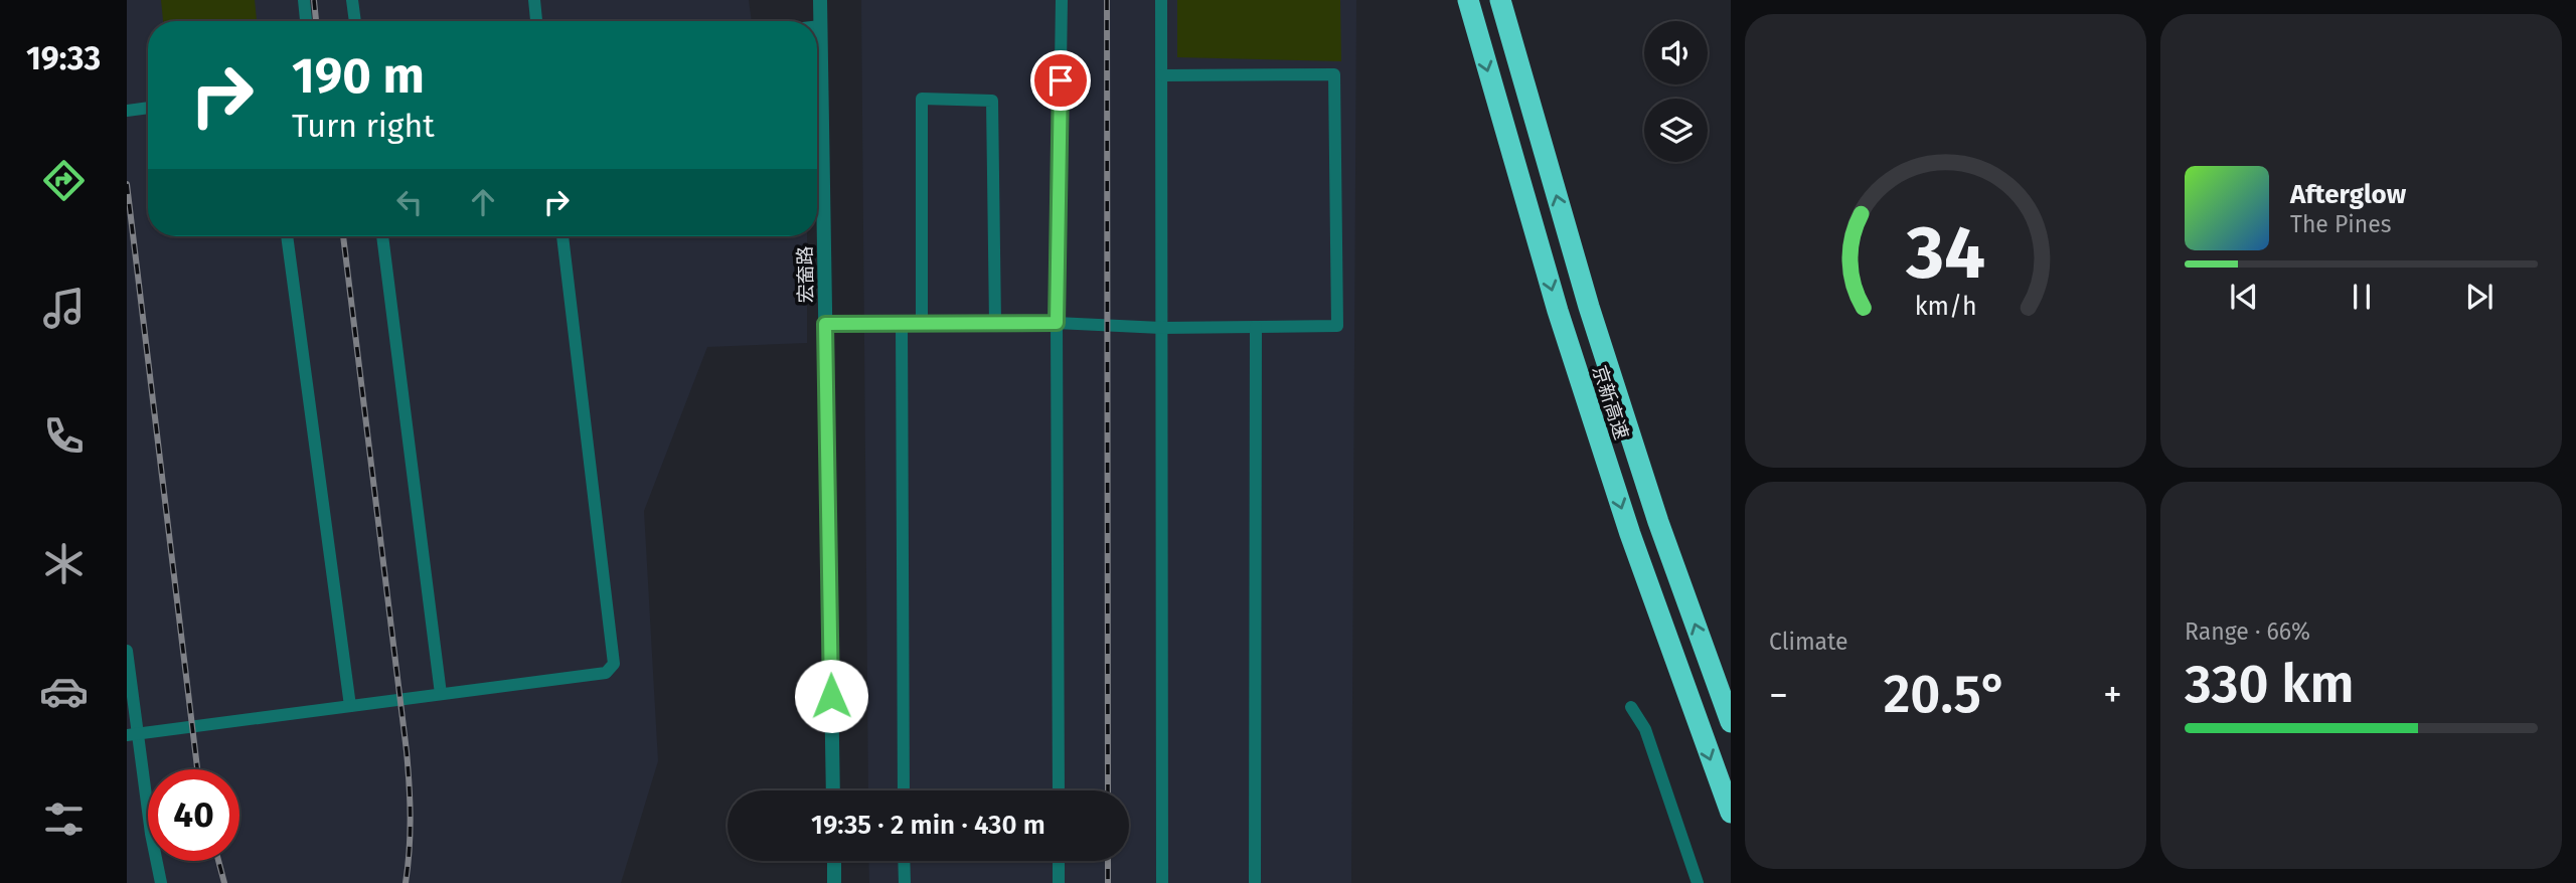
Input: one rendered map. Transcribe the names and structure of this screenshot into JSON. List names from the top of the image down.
{
  "streets": {
    "highway": ["京新高速"],
    "street": ["宏奤路"]
  },
  "page": {
    "tabs": "19:33",
    "turn": ["190 m", "Turn right"],
    "song": ["Afterglow", "The Pines"],
    "tile": [
      "Climate",
      ["Range · 66%", "330 km"]
    ],
    "heat": ["−", "20.5°", "+"],
    "limit": "40",
    "trip": "19:35 · 2 min · 430 m",
    "gauge": ["34", "km/h"]
  }
}
